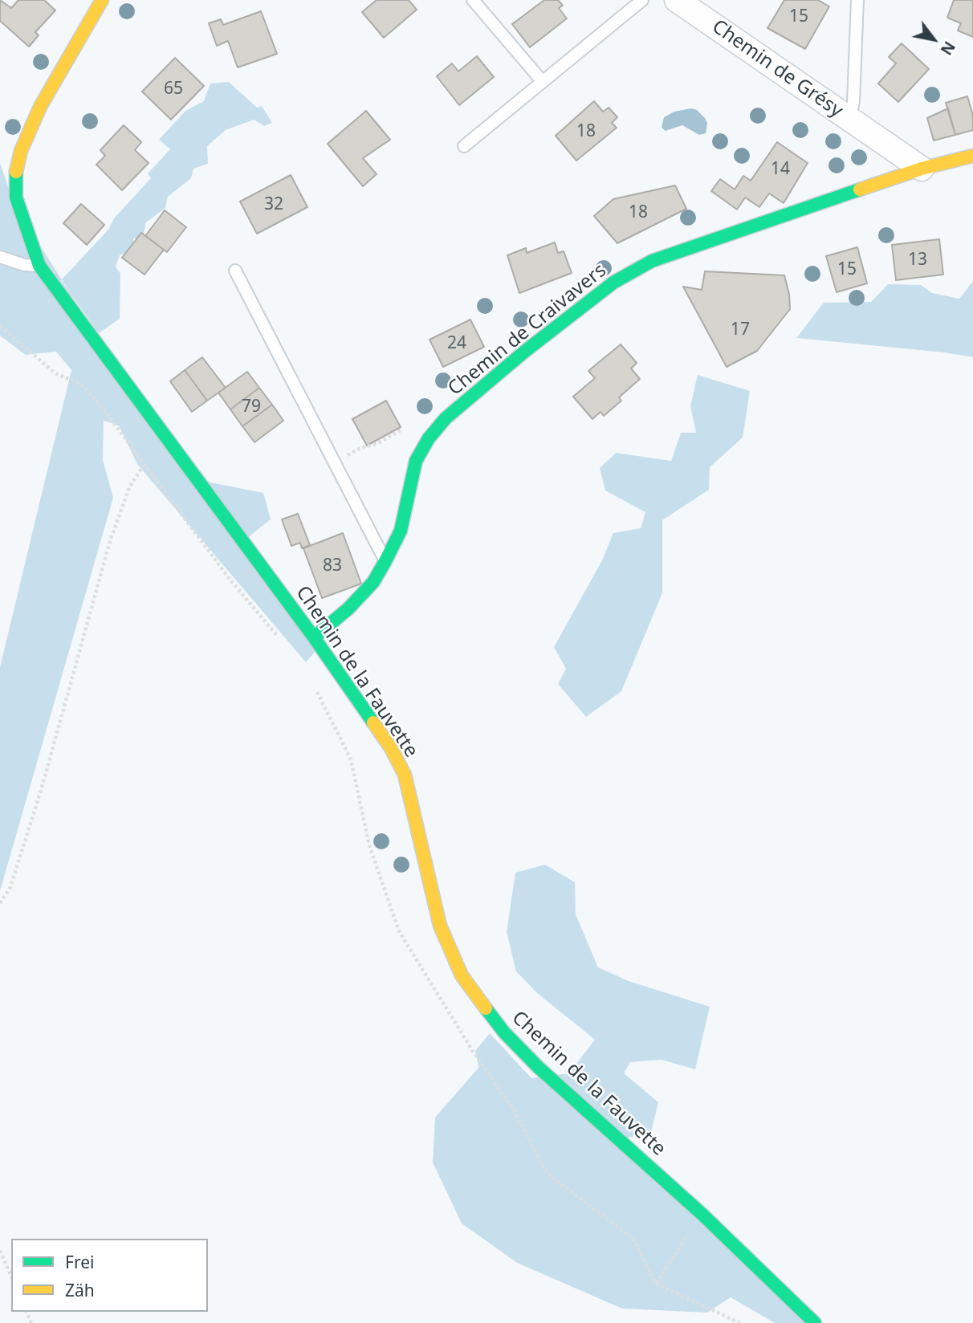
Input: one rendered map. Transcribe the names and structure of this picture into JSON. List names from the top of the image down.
{
  "streets": {
    "street": ["Chemin de Grésy", "Chemin de Craivavers", "Chemin de la Fauvette"]
  },
  "crossings": [
    ["Chemin de Grésy", "Chemin de Craivavers"],
    ["Chemin de Craivavers", "Chemin de la Fauvette"]
  ],
  "house_numbers": [
    "15",
    "65",
    "18",
    "14",
    "32",
    "18",
    "13",
    "15",
    "17",
    "24",
    "79",
    "83"
  ],
  "legend": ["Frei", "Zäh"],
  "north": "bottom right"
}
